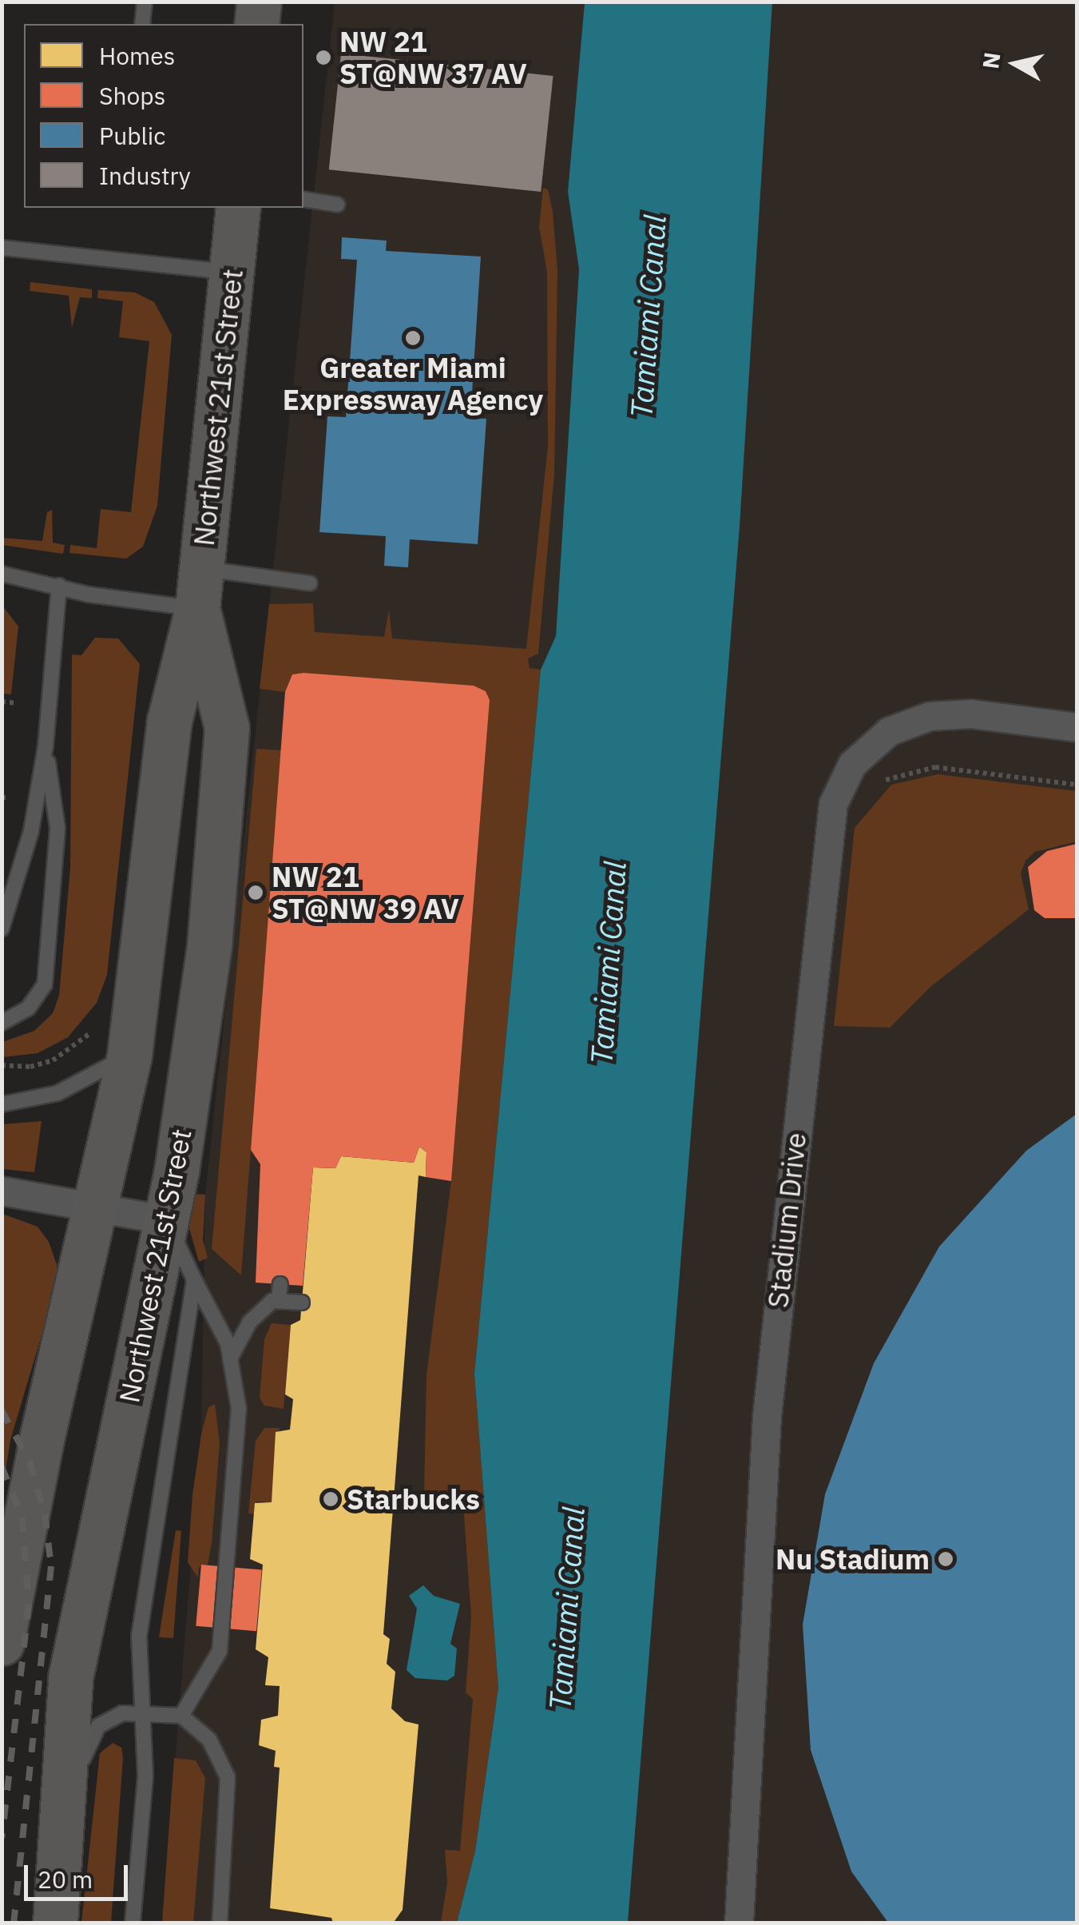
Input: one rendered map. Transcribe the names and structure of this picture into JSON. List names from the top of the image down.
{
  "streets": {
    "main road": ["Northwest 21st Street"],
    "street": ["Stadium Drive"]
  },
  "water": ["Tamiami Canal"],
  "places": [
    "NW 21 ST@NW 37 AV",
    "Greater Miami Expressway Agency",
    "NW 21 ST@NW 39 AV",
    "Starbucks",
    "Nu Stadium"
  ],
  "legend": [
    "Homes",
    "Shops",
    "Public",
    "Industry"
  ],
  "scale_bar": "20 m",
  "north": "left"
}
